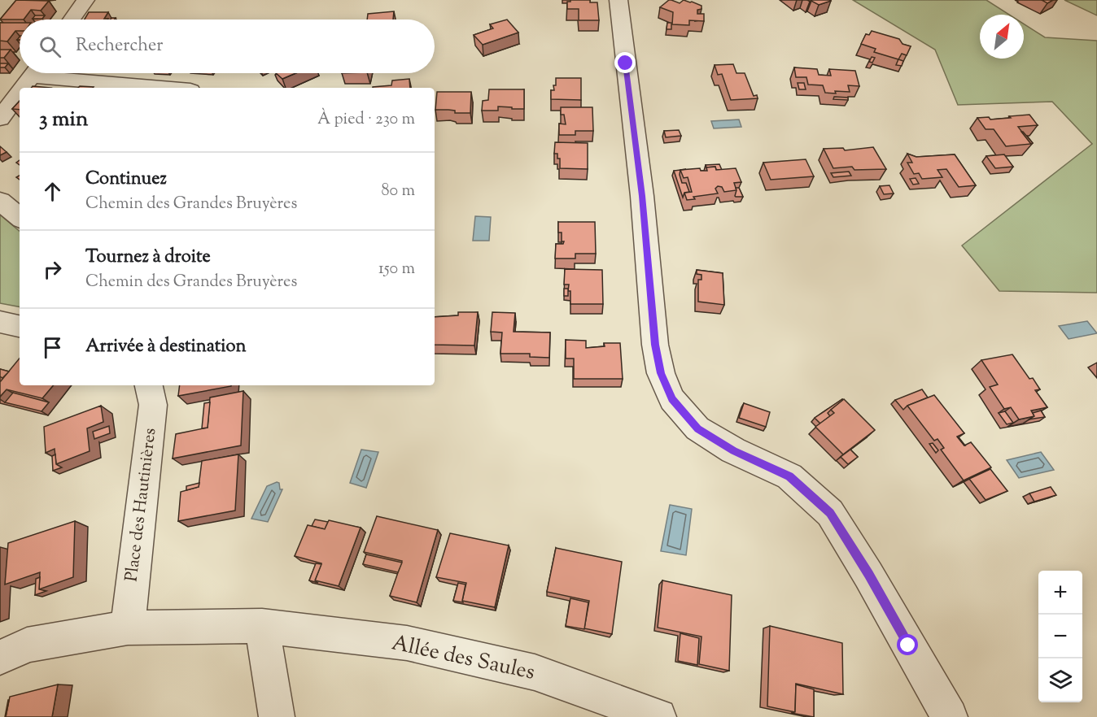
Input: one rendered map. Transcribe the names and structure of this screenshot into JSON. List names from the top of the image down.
{
  "streets": {
    "street": ["Place des Hautinières", "Allée des Saules"]
  },
  "crossings": [
    ["Place des Hautinières", "Allée des Saules"]
  ],
  "north": "top right",
  "page": {
    "search": "Rechercher",
    "heading": ["3 min", "À pied · 230 m"],
    "list": [
      ["Continuez", "Chemin des Grandes Bruyères", "80 m"],
      ["Tournez à droite", "Chemin des Grandes Bruyères", "150 m"],
      "Arrivée à destination"
    ],
    "map_buttons": ["+", "−"]
  }
}
